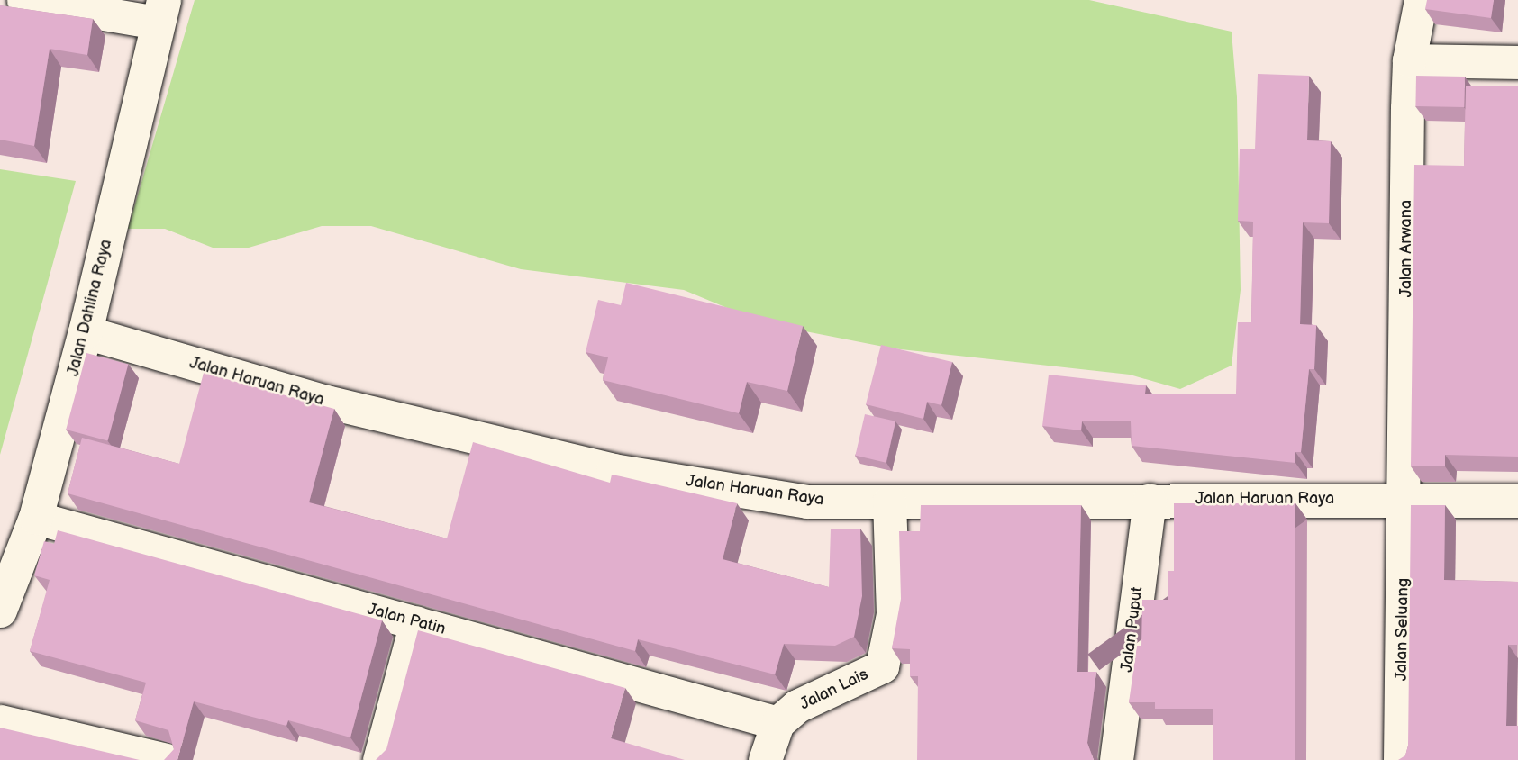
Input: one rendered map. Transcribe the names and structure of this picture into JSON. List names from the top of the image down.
{
  "streets": {
    "street": [
      "Jalan Arwana",
      "Jalan Dahlina Raya",
      "Jalan Haruan Raya",
      "Jalan Patin",
      "Jalan Puput",
      "Jalan Seluang",
      "Jalan Lais"
    ]
  },
  "crossings": [
    ["Jalan Arwana", "Jalan Haruan Raya"],
    ["Jalan Arwana", "Jalan Seluang"],
    ["Jalan Dahlina Raya", "Jalan Haruan Raya"],
    ["Jalan Dahlina Raya", "Jalan Patin"],
    ["Jalan Haruan Raya", "Jalan Puput"],
    ["Jalan Haruan Raya", "Jalan Seluang"],
    ["Jalan Haruan Raya", "Jalan Lais"],
    ["Jalan Patin", "Jalan Lais"]
  ]
}
